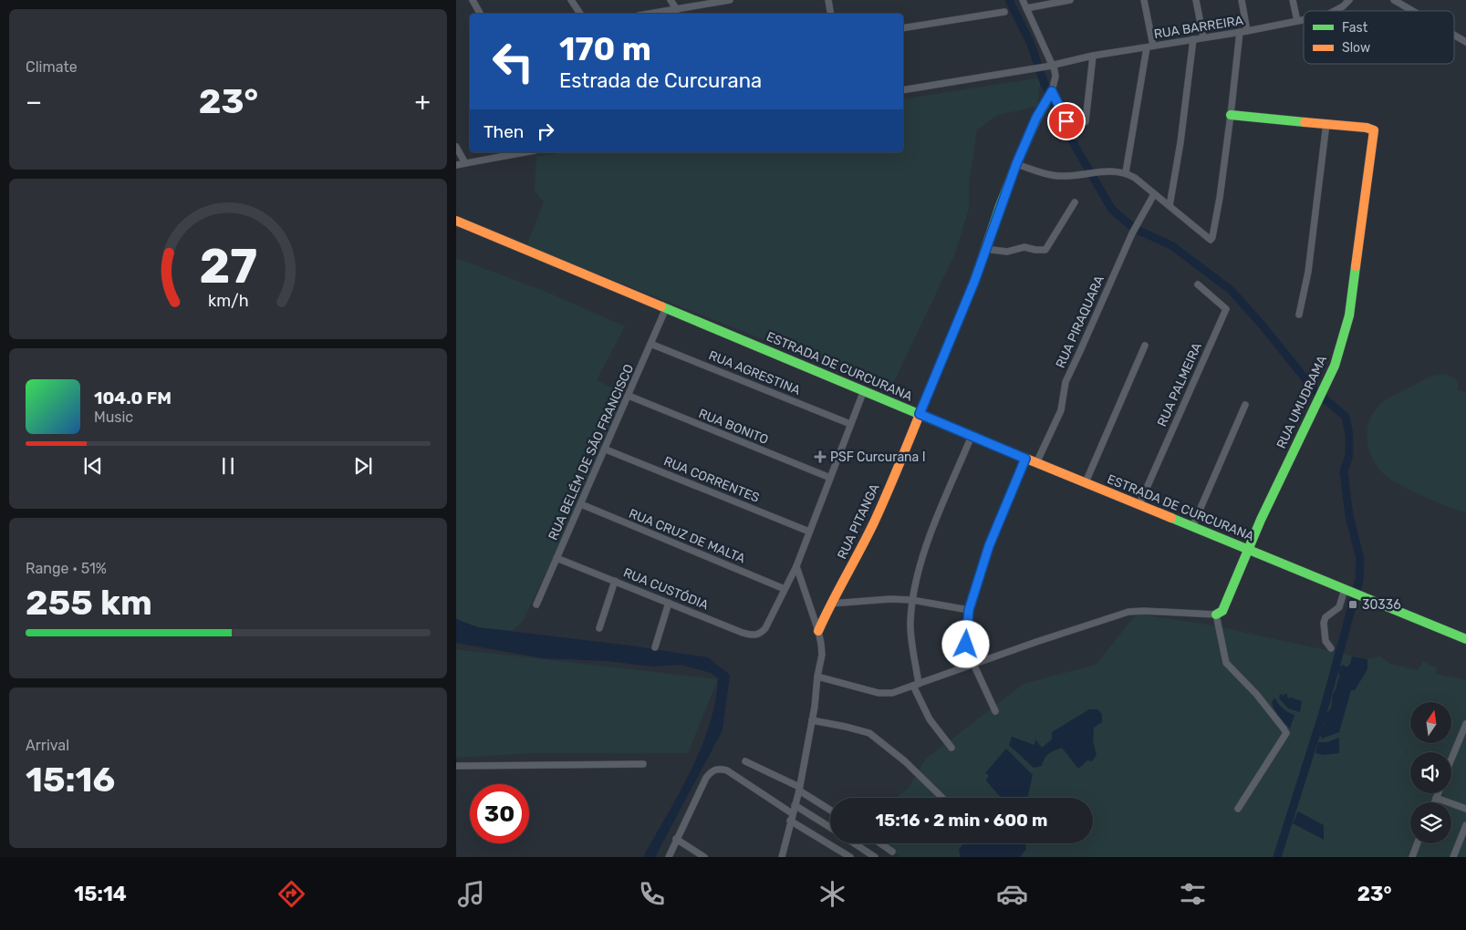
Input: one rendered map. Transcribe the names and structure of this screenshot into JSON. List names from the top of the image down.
{
  "streets": {
    "street": [
      "RUA BARREIRA",
      "RUA PIRAQUARA",
      "ESTRADA DE CURCURANA",
      "RUA AGRESTINA",
      "RUA PALMEIRA",
      "RUA UMUDRAMA",
      "RUA BONITO",
      "RUA BELÉM DE SÃO FRANCISCO",
      "RUA CORRENTES",
      "RUA PITANGA",
      "RUA CRUZ DE MALTA",
      "RUA CUSTÓDIA"
    ]
  },
  "crossings": [
    ["RUA PIRAQUARA", "ESTRADA DE CURCURANA"],
    ["ESTRADA DE CURCURANA", "RUA PALMEIRA"],
    ["ESTRADA DE CURCURANA", "RUA UMUDRAMA"],
    ["ESTRADA DE CURCURANA", "RUA BELÉM DE SÃO FRANCISCO"],
    ["ESTRADA DE CURCURANA", "RUA PITANGA"],
    ["RUA AGRESTINA", "RUA BELÉM DE SÃO FRANCISCO"],
    ["RUA BONITO", "RUA BELÉM DE SÃO FRANCISCO"],
    ["RUA BELÉM DE SÃO FRANCISCO", "RUA CORRENTES"],
    ["RUA BELÉM DE SÃO FRANCISCO", "RUA CRUZ DE MALTA"],
    ["RUA BELÉM DE SÃO FRANCISCO", "RUA CUSTÓDIA"],
    ["RUA CRUZ DE MALTA", "RUA CUSTÓDIA"]
  ],
  "places": {
    "health": ["PSF Curcurana I"],
    "transit": ["30336"]
  },
  "legend": ["Fast", "Slow"],
  "north": "top",
  "page": {
    "tile": [
      "Climate",
      ["Range · 51%", "255 km"],
      ["Arrival", "15:16"]
    ],
    "turn": ["170 m", "Estrada de Curcurana"],
    "heat": ["−", "23°", "+"],
    "then": "Then",
    "song": ["104.0 FM", "Music"],
    "limit": "30",
    "trip": "15:16 · 2 min · 600 m",
    "tabs": ["15:14", "23°"],
    "gauge": ["27", "km/h"]
  }
}
